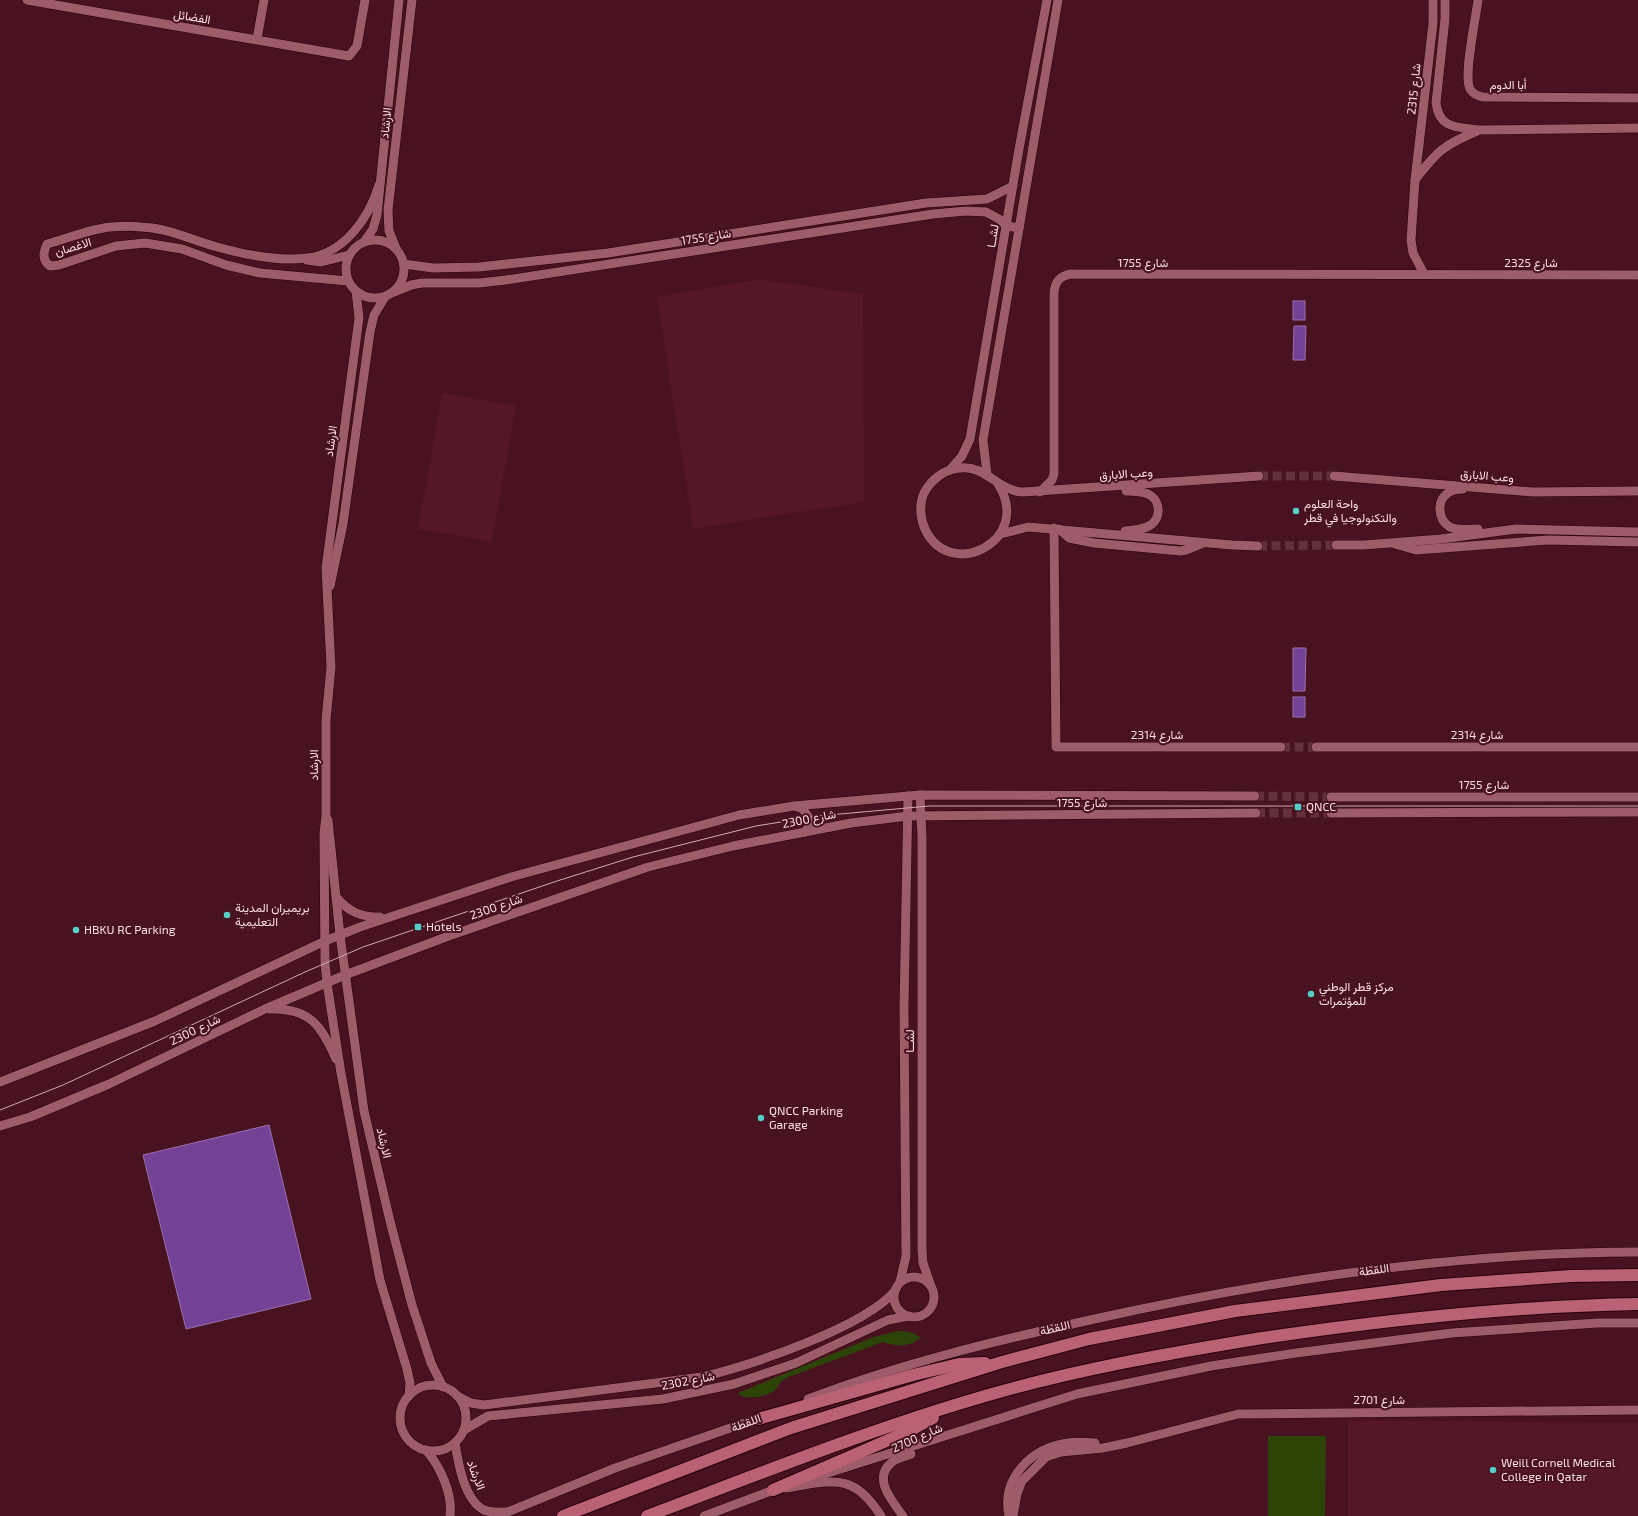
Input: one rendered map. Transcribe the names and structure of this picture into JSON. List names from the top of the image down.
{
  "streets": {
    "main road": ["اللقطة"],
    "street": [
      "الفضائل",
      "أبا الدوم",
      "شارع 2315",
      "الارشاد",
      "لشــا",
      "شارع 1755",
      "الاغصان",
      "شارع 2325",
      "وعب الابارق",
      "شارع 2314",
      "شارع 2300",
      "شارع 2302",
      "شارع 2701",
      "شارع 2700"
    ]
  },
  "crossings": [
    ["شارع 2315", "شارع 1755"],
    ["شارع 2315", "شارع 2325"],
    ["الارشاد", "شارع 1755"],
    ["الارشاد", "الاغصان"],
    ["الارشاد", "شارع 2300"],
    ["الارشاد", "اللقطة"],
    ["الارشاد", "شارع 2302"],
    ["لشــا", "شارع 1755"],
    ["لشــا", "وعب الابارق"],
    ["لشــا", "شارع 2300"],
    ["لشــا", "شارع 2302"],
    ["شارع 1755", "الاغصان"],
    ["شارع 1755", "شارع 2325"],
    ["شارع 1755", "شارع 2300"]
  ],
  "places": {
    "other": [
      "واحة العلوم والتكنولوجيا في قطر",
      "بريميران المدينة التعليمية",
      "HBKU RC Parking",
      "مركز قطر الوطني للمؤتمرات",
      "QNCC Parking Garage",
      "Weill Cornell Medical College in Qatar"
    ],
    "transit": ["QNCC", "Hotels"]
  }
}
